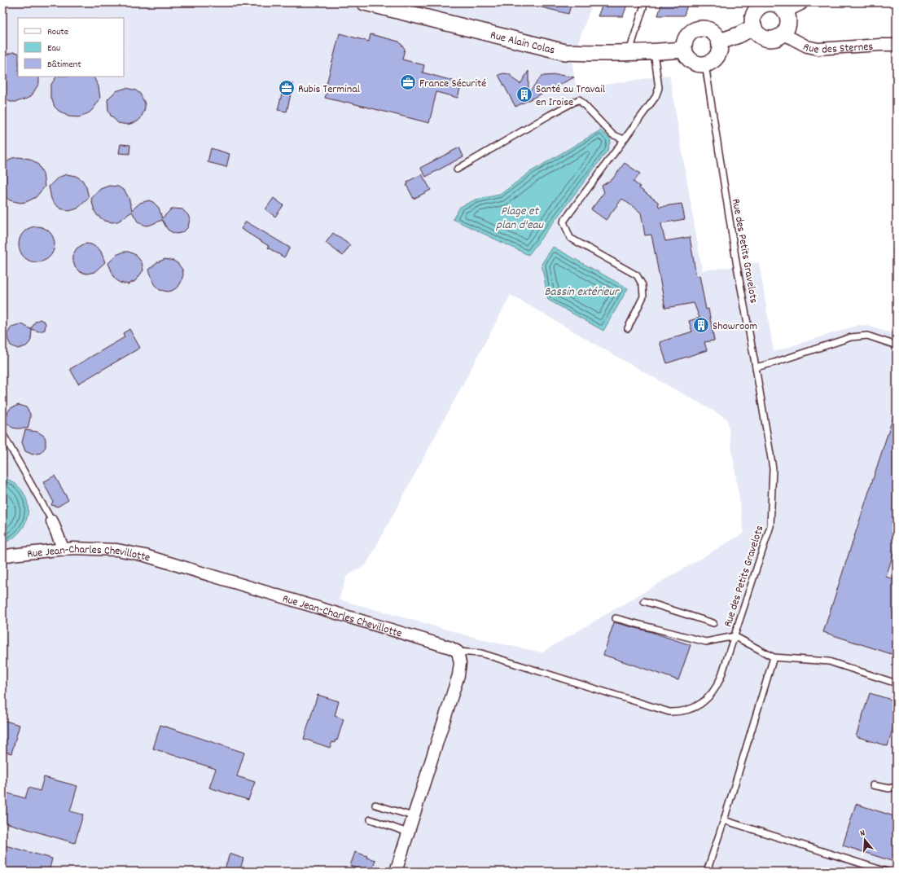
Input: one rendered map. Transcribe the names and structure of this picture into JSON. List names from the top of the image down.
{
  "streets": {
    "street": ["Rue Alain Colas", "Rue des Sternes", "Rue Jean-Charles Chevillotte"],
    "lane": ["Rue des Petits Gravelots"]
  },
  "crossings": [
    ["Rue Alain Colas", "Rue des Petits Gravelots"],
    ["Rue des Petits Gravelots", "Rue Jean-Charles Chevillotte"]
  ],
  "water": ["Plage et plan d'eau", "Bassin extérieur"],
  "places": {
    "office": ["France Sécurité", "Rubis Terminal"],
    "building": ["Santé au Travail en Iroise", "Showroom"]
  },
  "legend": ["Route", "Eau", "Bâtiment"],
  "north": "top"
}
